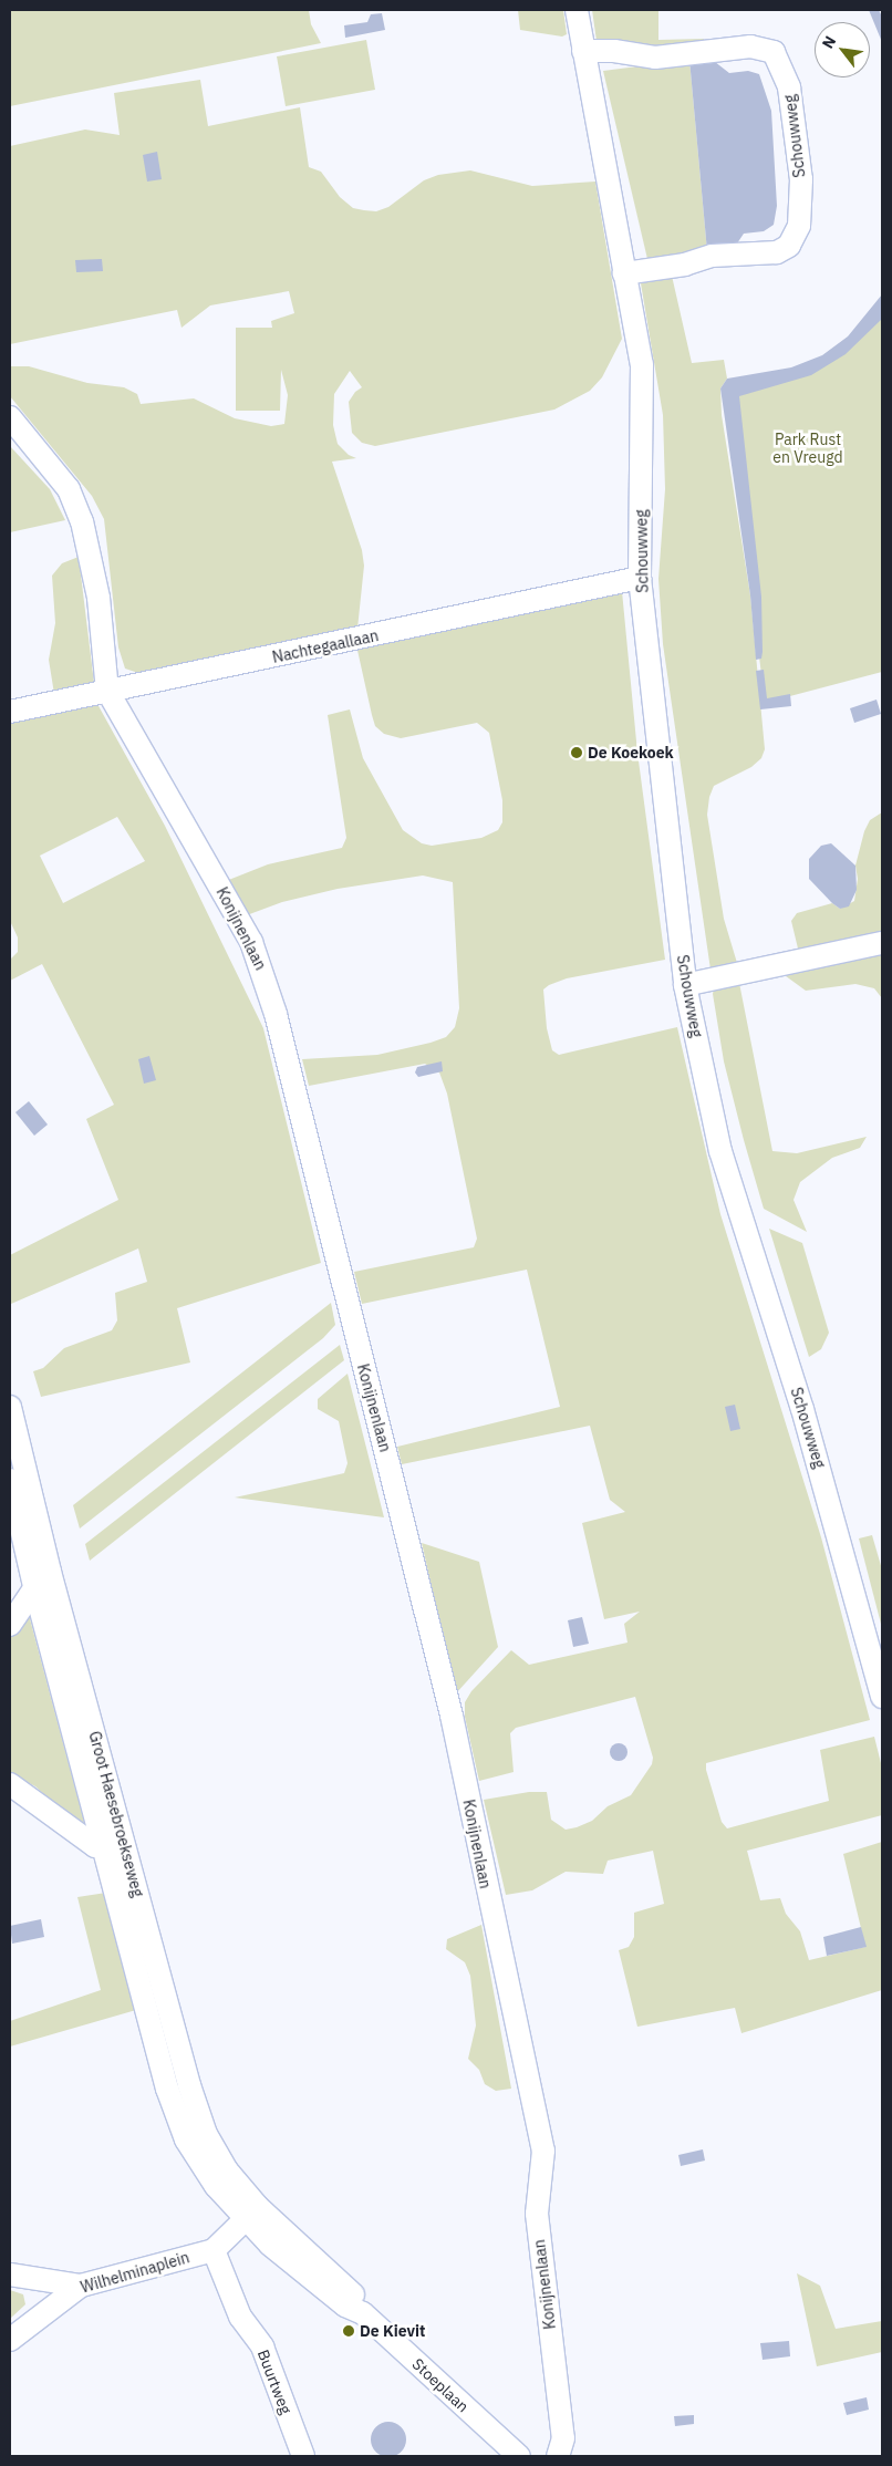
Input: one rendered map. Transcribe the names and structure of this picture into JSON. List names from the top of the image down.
{
  "streets": {
    "street": [
      "Schouwweg",
      "Nachtegaallaan",
      "Konijnenlaan",
      "Groot Haesebroekseweg",
      "Wilhelminaplein",
      "Buurtweg",
      "Stoeplaan"
    ]
  },
  "crossings": [
    ["Schouwweg", "Nachtegaallaan"],
    ["Nachtegaallaan", "Konijnenlaan"],
    ["Groot Haesebroekseweg", "Wilhelminaplein"],
    ["Groot Haesebroekseweg", "Stoeplaan"],
    ["Wilhelminaplein", "Buurtweg"],
    ["Wilhelminaplein", "Stoeplaan"]
  ],
  "parks": ["Park Rust en Vreugd"],
  "places": ["De Koekoek", "De Kievit"],
  "north": "top left"
}
